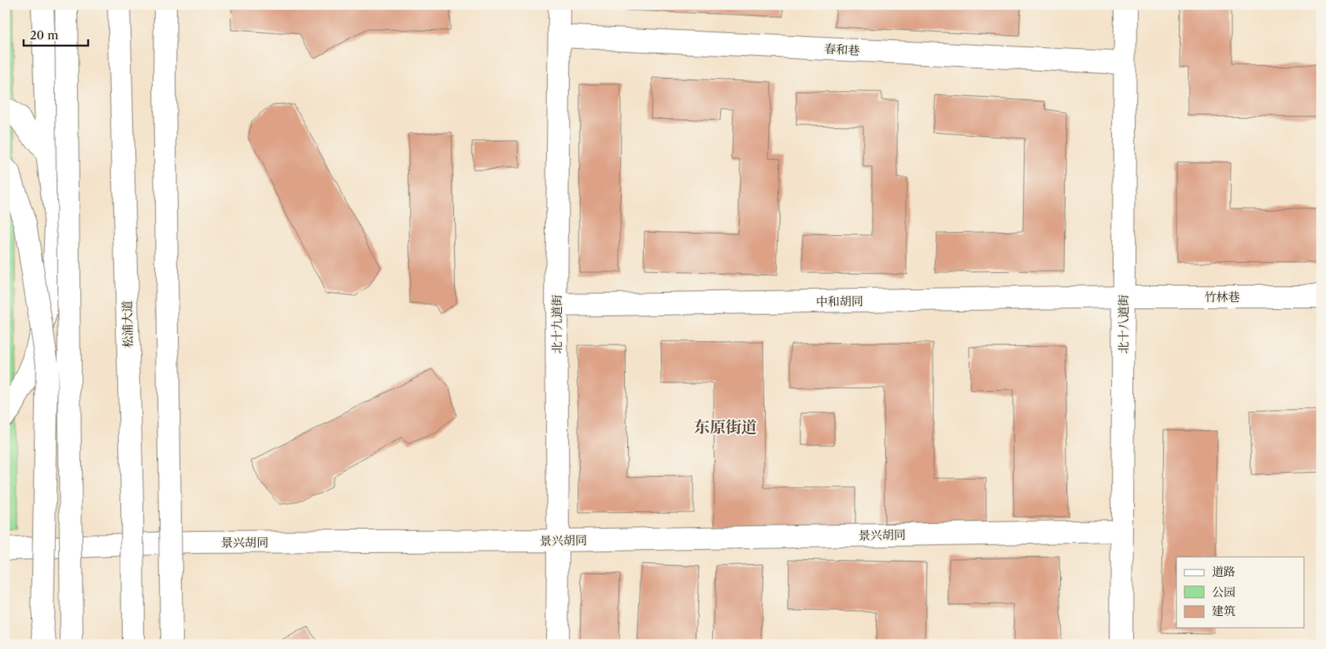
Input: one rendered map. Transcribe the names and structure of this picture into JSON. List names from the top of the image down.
{
  "streets": {
    "main road": [
      "春和巷",
      "竹林巷",
      "中和胡同",
      "松浦大道",
      "北十九道街",
      "北十八道街",
      "景兴胡同"
    ]
  },
  "crossings": [
    ["春和巷", "北十九道街"],
    ["春和巷", "北十八道街"],
    ["竹林巷", "中和胡同"],
    ["竹林巷", "北十八道街"],
    ["中和胡同", "北十九道街"],
    ["中和胡同", "北十八道街"],
    ["北十九道街", "景兴胡同"],
    ["北十八道街", "景兴胡同"]
  ],
  "districts": ["东原街道"],
  "legend": ["道路", "公园", "建筑"],
  "scale_bar": "20 m"
}
